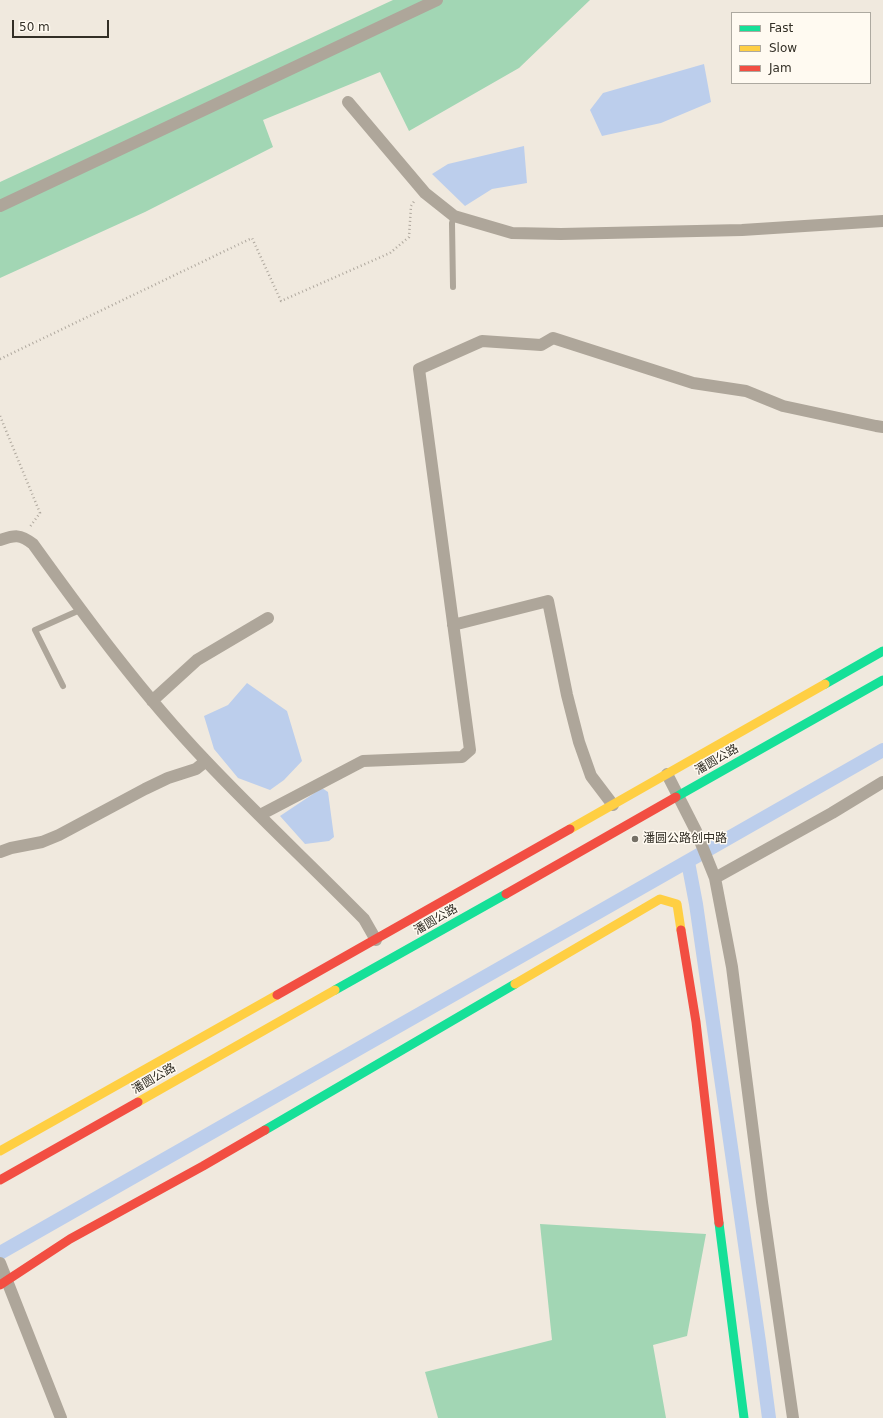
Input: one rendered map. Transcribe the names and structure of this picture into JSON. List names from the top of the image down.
{
  "streets": {
    "main road": ["潘圆公路"]
  },
  "places": ["潘圆公路创中路"],
  "legend": ["Fast", "Slow", "Jam"],
  "scale_bar": "50 m"
}
